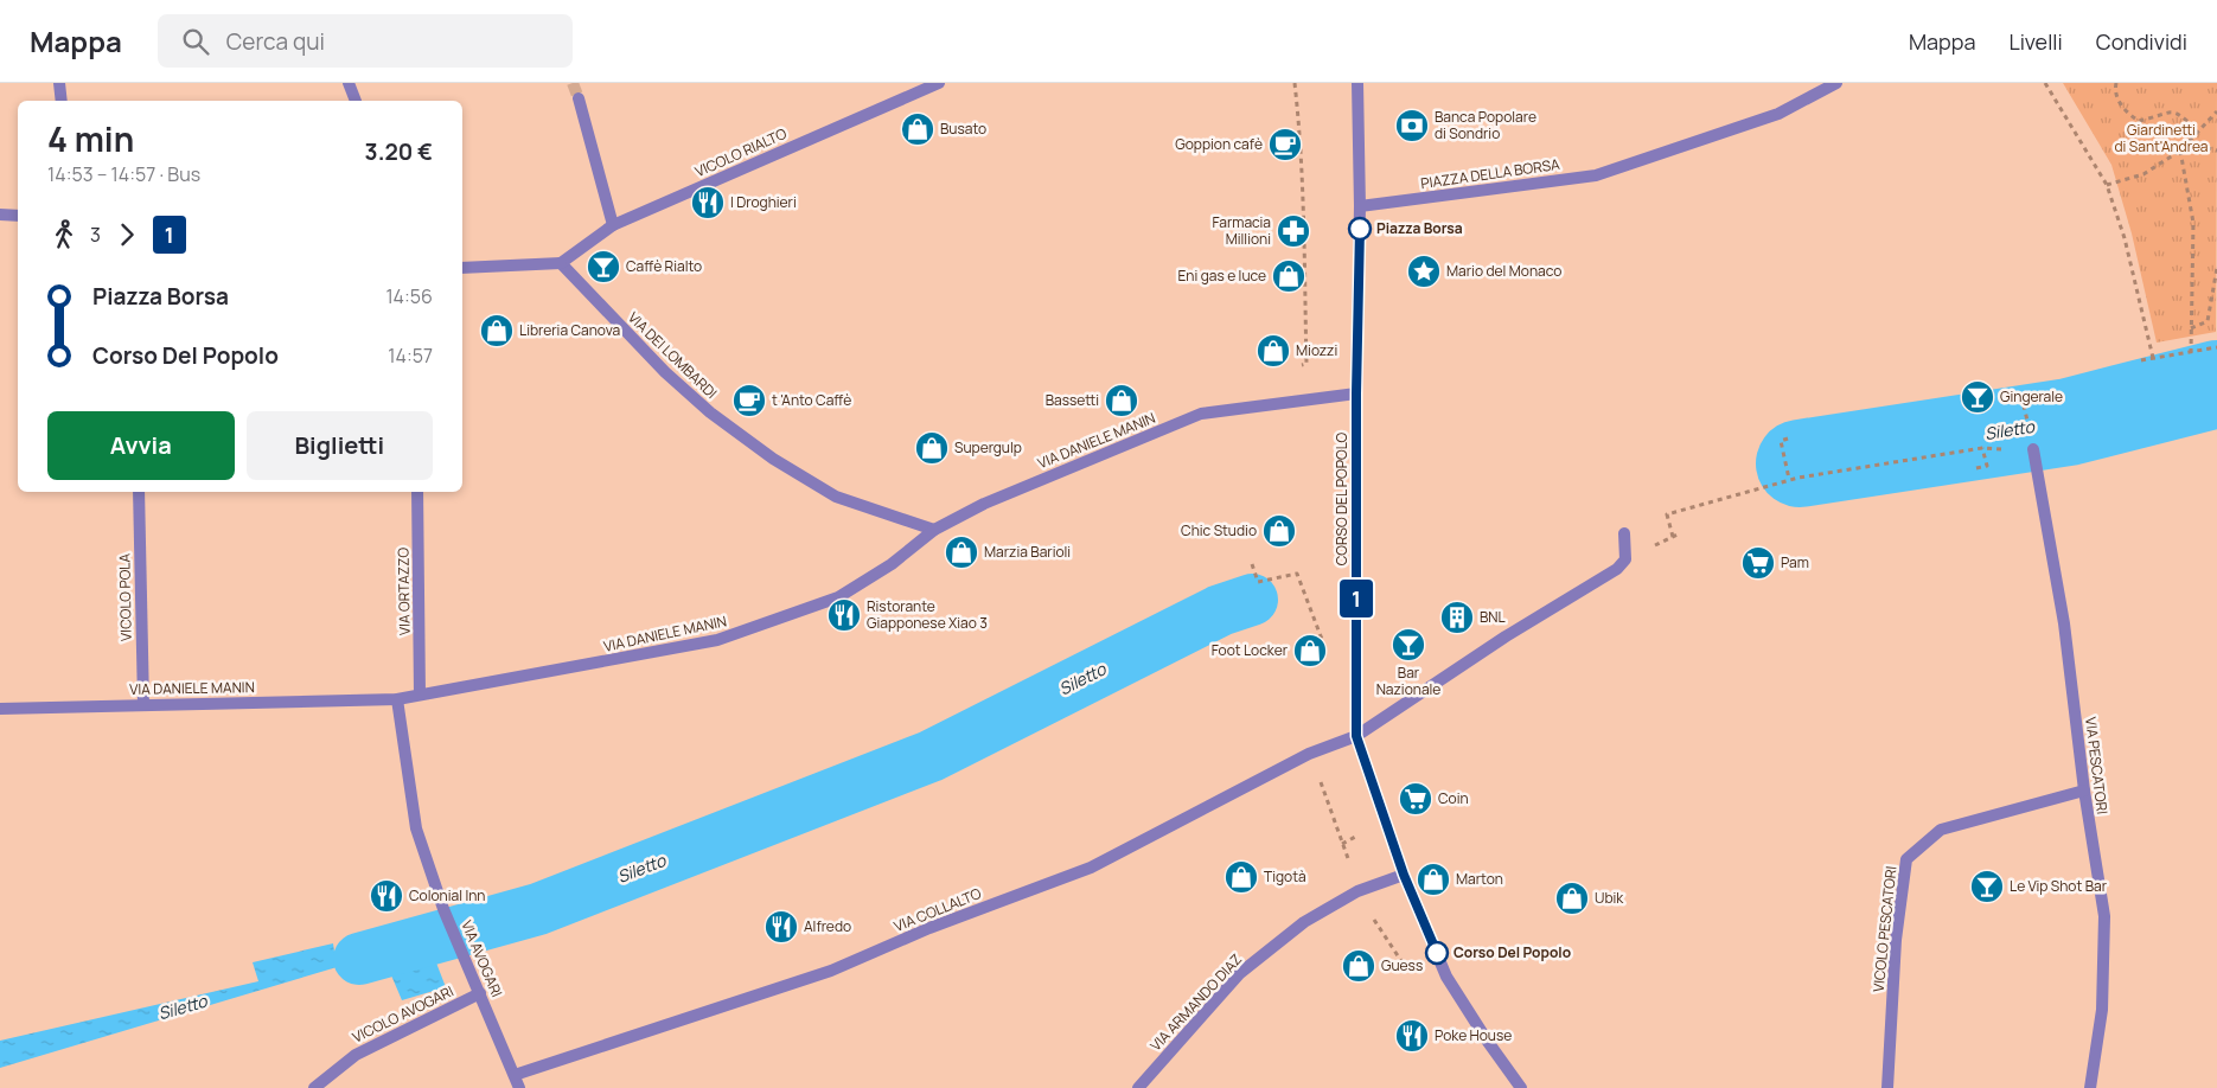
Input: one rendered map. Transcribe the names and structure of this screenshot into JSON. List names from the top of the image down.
{
  "streets": {
    "street": [
      "VICOLO RIALTO",
      "PIAZZA DELLA BORSA",
      "VIA DEI LOMBARDI",
      "VIA DANIELE MANIN",
      "CORSO DEL POPOLO",
      "VIA ORTAZZO",
      "VICOLO POLA",
      "VIA PESCATORI",
      "VIA COLLALTO",
      "VICOLO PESCATORI",
      "VIA AVOGARI",
      "VIA ARMANDO DIAZ",
      "VICOLO AVOGARI"
    ]
  },
  "crossings": [
    ["VICOLO RIALTO", "VIA DEI LOMBARDI"],
    ["PIAZZA DELLA BORSA", "CORSO DEL POPOLO"],
    ["VIA DEI LOMBARDI", "VIA DANIELE MANIN"],
    ["VIA DANIELE MANIN", "CORSO DEL POPOLO"],
    ["VIA DANIELE MANIN", "VIA ORTAZZO"],
    ["VIA DANIELE MANIN", "VICOLO POLA"],
    ["VIA DANIELE MANIN", "VIA AVOGARI"],
    ["CORSO DEL POPOLO", "VIA COLLALTO"],
    ["CORSO DEL POPOLO", "VIA ARMANDO DIAZ"],
    ["VIA PESCATORI", "VICOLO PESCATORI"],
    ["VIA COLLALTO", "VIA AVOGARI"],
    ["VIA AVOGARI", "VICOLO AVOGARI"]
  ],
  "water": ["Siletto"],
  "parks": ["Giardinetti di Sant'Andrea"],
  "places": {
    "bank": ["Banca Popolare di Sondrio"],
    "shop": [
      "Busato",
      "Eni gas e luce",
      "Libreria Canova",
      "Miozzi",
      "Bassetti",
      "Supergulp",
      "Chic Studio",
      "Marzia Barioli",
      "Foot Locker",
      "Tigotà",
      "Marton",
      "Ubik",
      "Guess"
    ],
    "cafe": ["Goppion cafè", "t 'Anto Caffè"],
    "restaurant": [
      "I Droghieri",
      "Ristorante Giapponese Xiao 3",
      "Colonial Inn",
      "Alfredo",
      "Poke House"
    ],
    "other": ["Piazza Borsa", "Corso Del Popolo"],
    "pharmacy": ["Farmacia Millioni"],
    "bar": [
      "Caffè Rialto",
      "Gingerale",
      "Bar Nazionale",
      "Le Vip Shot Bar"
    ],
    "place": ["Mario del Monaco"],
    "supermarket": ["Pam", "Coin"],
    "building": ["BNL"]
  },
  "lines": ["bus line 1"],
  "page": {
    "header": "Mappa",
    "search": "Cerca qui",
    "nav": ["Mappa", "Livelli", "Condividi"],
    "on_map": "1",
    "heading": ["4 min", "14:53 – 14:57 · Bus", "3.20 €"],
    "legs": ["3", "1"],
    "list": [
      {
        "name": "Piazza Borsa",
        "value": "14:56"
      },
      {
        "name": "Corso Del Popolo",
        "value": "14:57"
      }
    ],
    "buttons": ["Avvia", "Biglietti"]
  }
}
